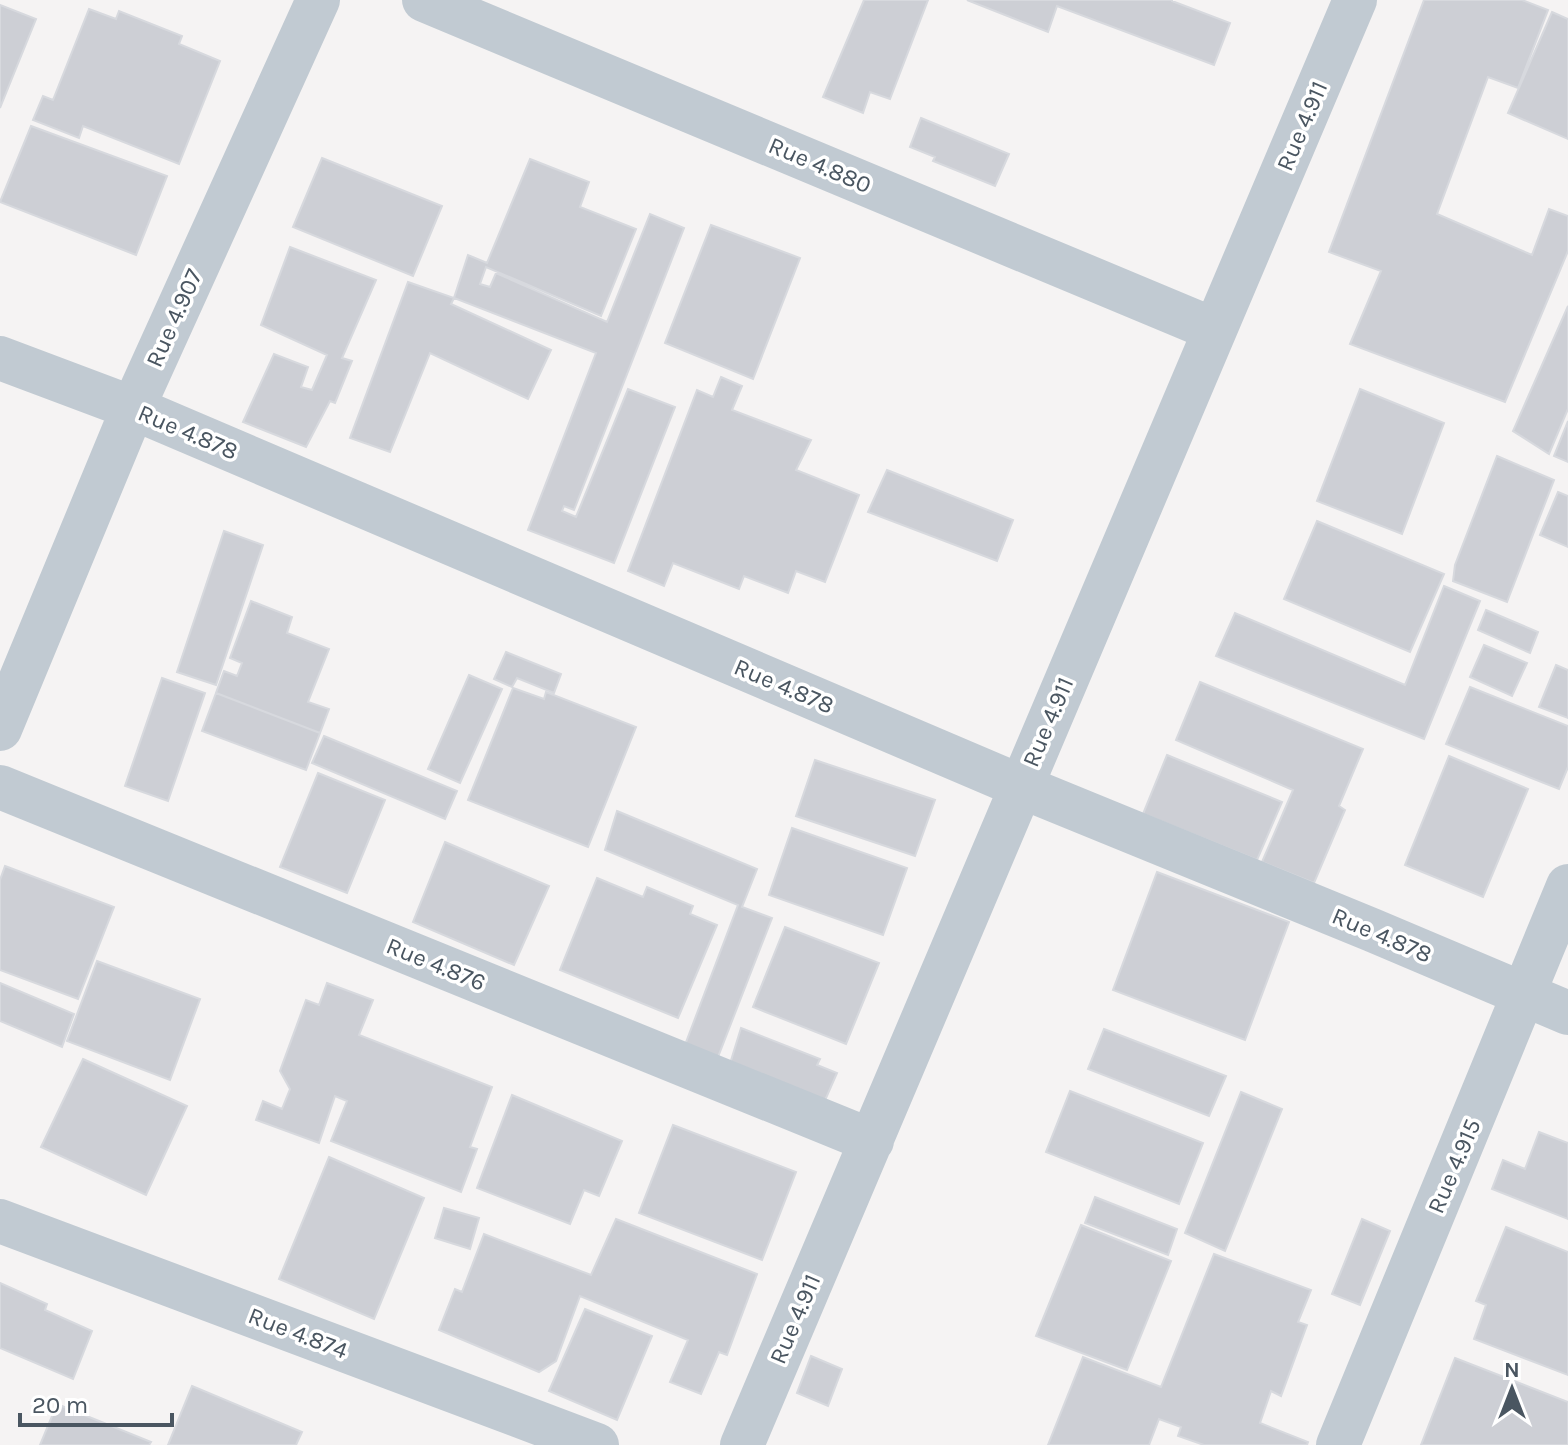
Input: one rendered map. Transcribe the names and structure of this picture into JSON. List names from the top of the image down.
{
  "streets": {
    "street": [
      "Rue 4.911",
      "Rue 4.880",
      "Rue 4.907",
      "Rue 4.878",
      "Rue 4.876",
      "Rue 4.915",
      "Rue 4.874"
    ]
  },
  "crossings": [
    ["Rue 4.911", "Rue 4.880"],
    ["Rue 4.911", "Rue 4.878"],
    ["Rue 4.911", "Rue 4.876"],
    ["Rue 4.907", "Rue 4.878"],
    ["Rue 4.878", "Rue 4.915"]
  ],
  "scale_bar": "20 m",
  "north": "top"
}
